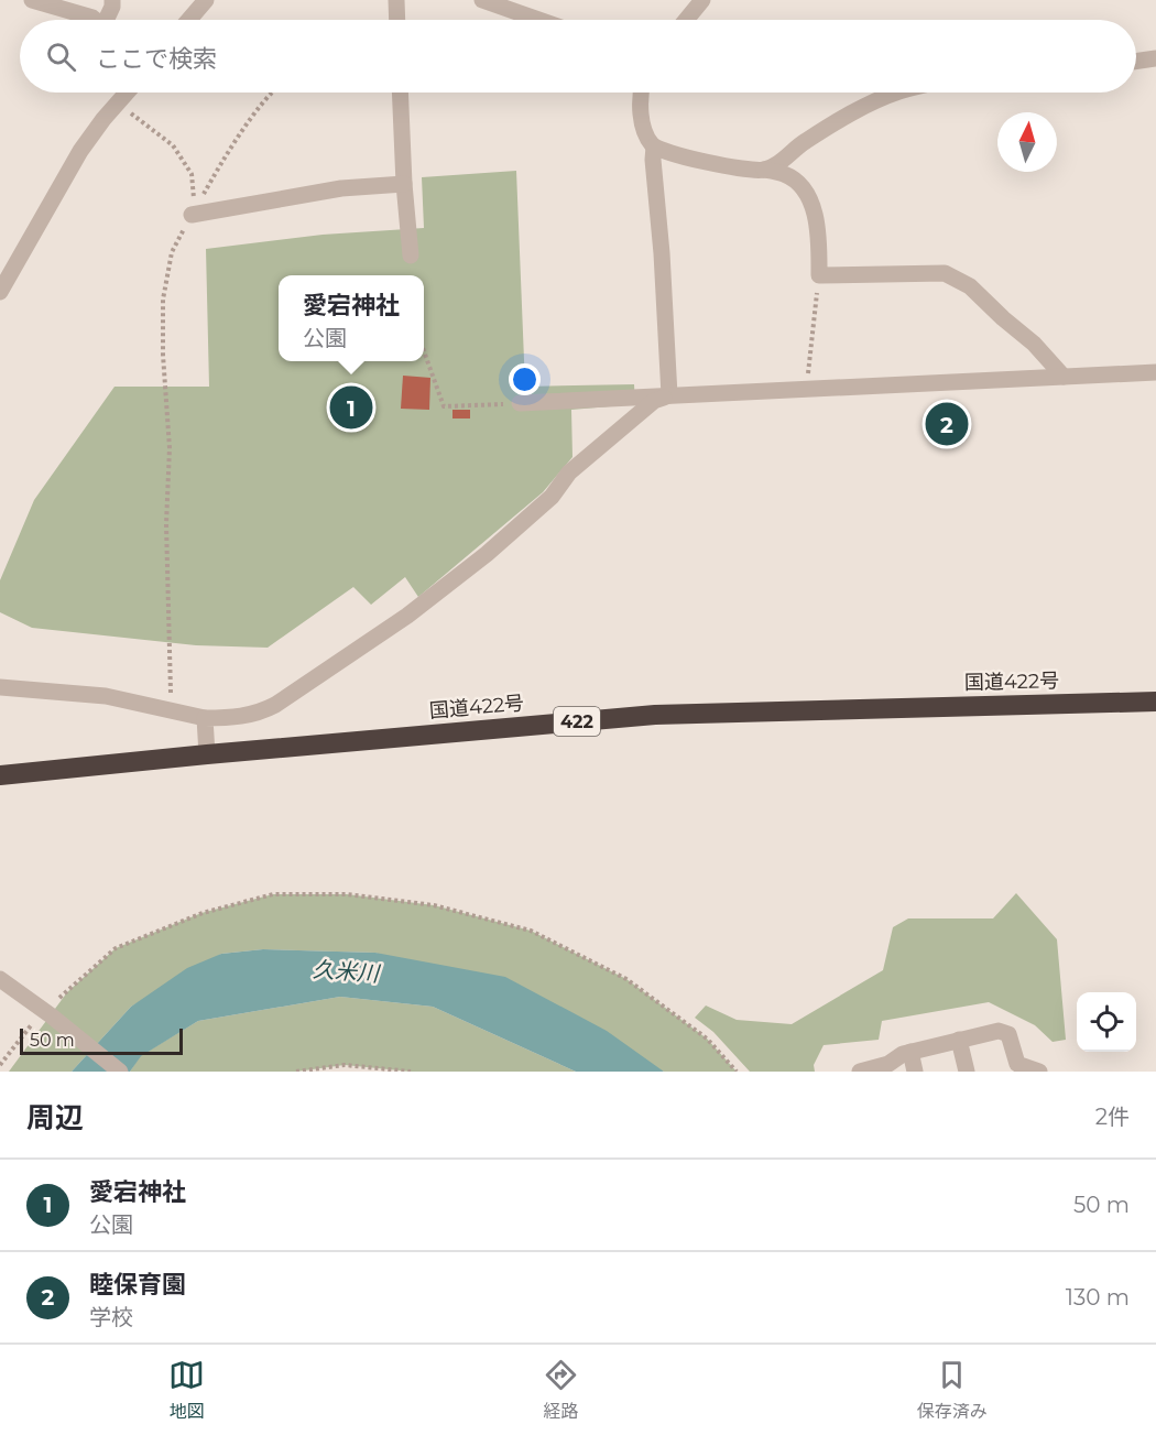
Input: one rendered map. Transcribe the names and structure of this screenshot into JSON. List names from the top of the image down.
{
  "streets": {
    "highway": ["国道422号", "422"]
  },
  "water": ["久米川"],
  "scale_bar": "50 m",
  "north": "top",
  "page": {
    "search": "ここで検索",
    "popup": ["愛宕神社", "公園"],
    "pins": ["1", "2"],
    "scale": "50 m",
    "heading": ["周辺", "2件"],
    "list": [
      {
        "mark": "1",
        "name": "愛宕神社",
        "note": "公園",
        "value": "50 m"
      },
      {
        "mark": "2",
        "name": "睦保育園",
        "note": "学校",
        "value": "130 m"
      }
    ],
    "nav": ["地図", "経路", "保存済み"]
  }
}
